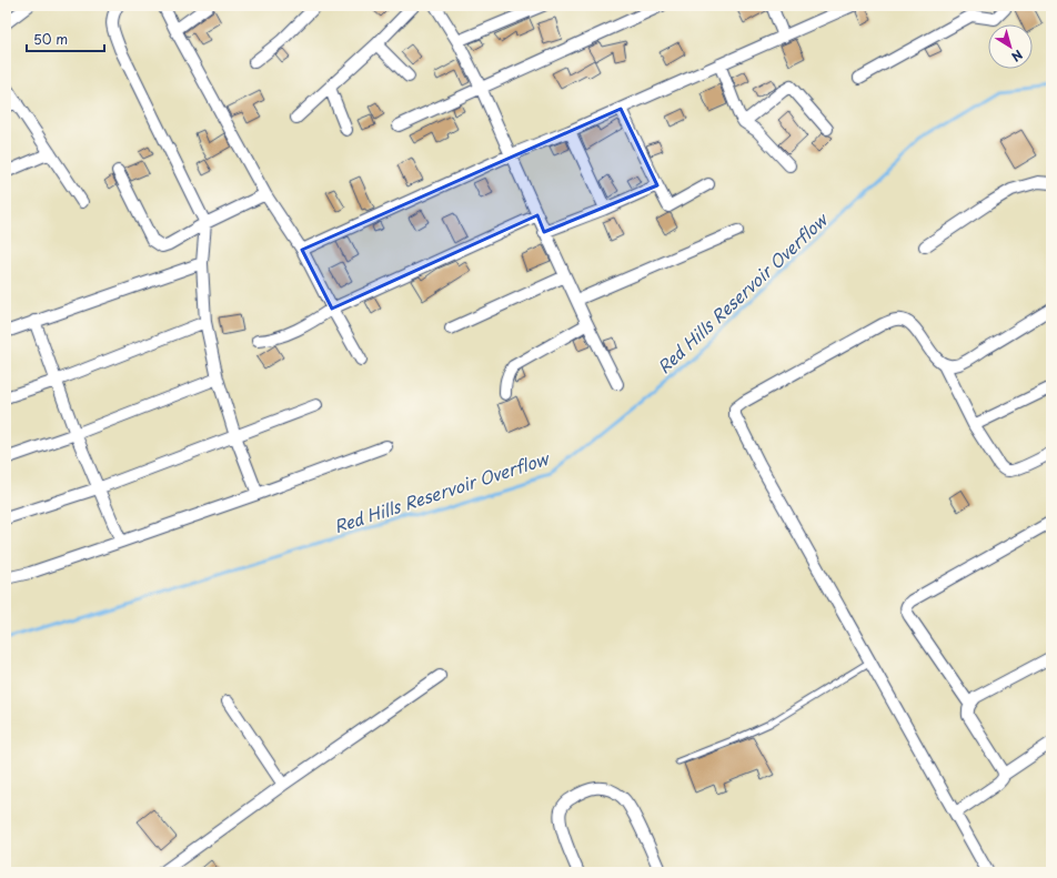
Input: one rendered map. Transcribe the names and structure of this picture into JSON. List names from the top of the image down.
{
  "water": ["Red Hills Reservoir Overflow"],
  "scale_bar": "50 m",
  "north": "bottom right"
}
